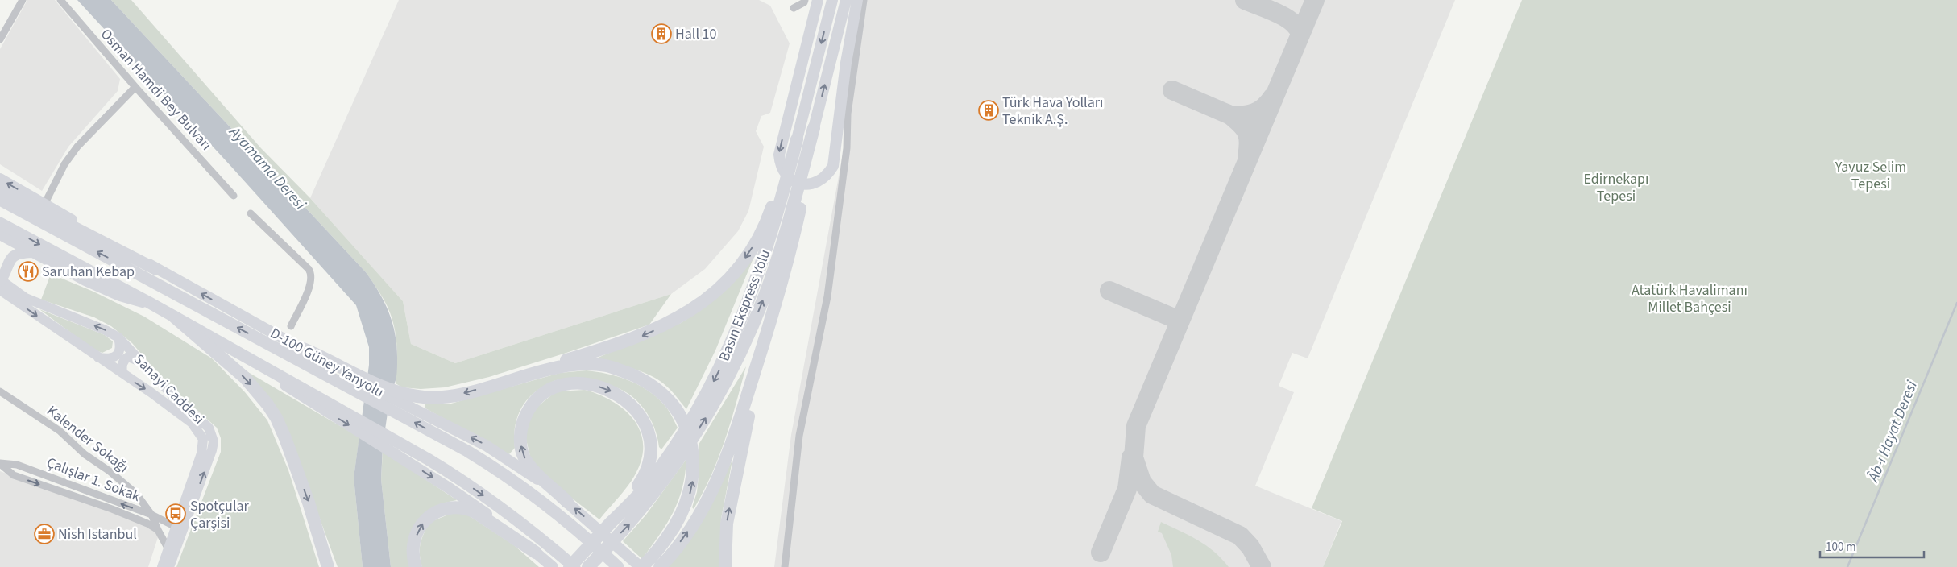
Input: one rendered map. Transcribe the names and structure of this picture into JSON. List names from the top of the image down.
{
  "streets": {
    "highway": ["Basın Ekspress Yolu"],
    "main road": ["D-100 Güney Yanyolu", "Sanayi Caddesi"],
    "street": ["Osman Hamdi Bey Bulvarı", "Kalender Sokağı", "Çalışlar 1. Sokak"]
  },
  "crossings": [
    ["Sanayi Caddesi", "Çalışlar 1. Sokak"],
    ["Kalender Sokağı", "Çalışlar 1. Sokak"]
  ],
  "water": ["Ayamama Deresi", "Âb-ı Hayat Deresi"],
  "parks": ["Yavuz Selim Tepesi", "Edirnekapı Tepesi", "Atatürk Havalimanı Millet Bahçesi"],
  "places": {
    "building": ["Hall 10", "Türk Hava Yolları Teknik A.Ş."],
    "restaurant": ["Saruhan Kebap"],
    "bus stop": ["Spotçular Çarşisi"],
    "office": ["Nish Istanbul"]
  },
  "scale_bar": "100 m"
}
